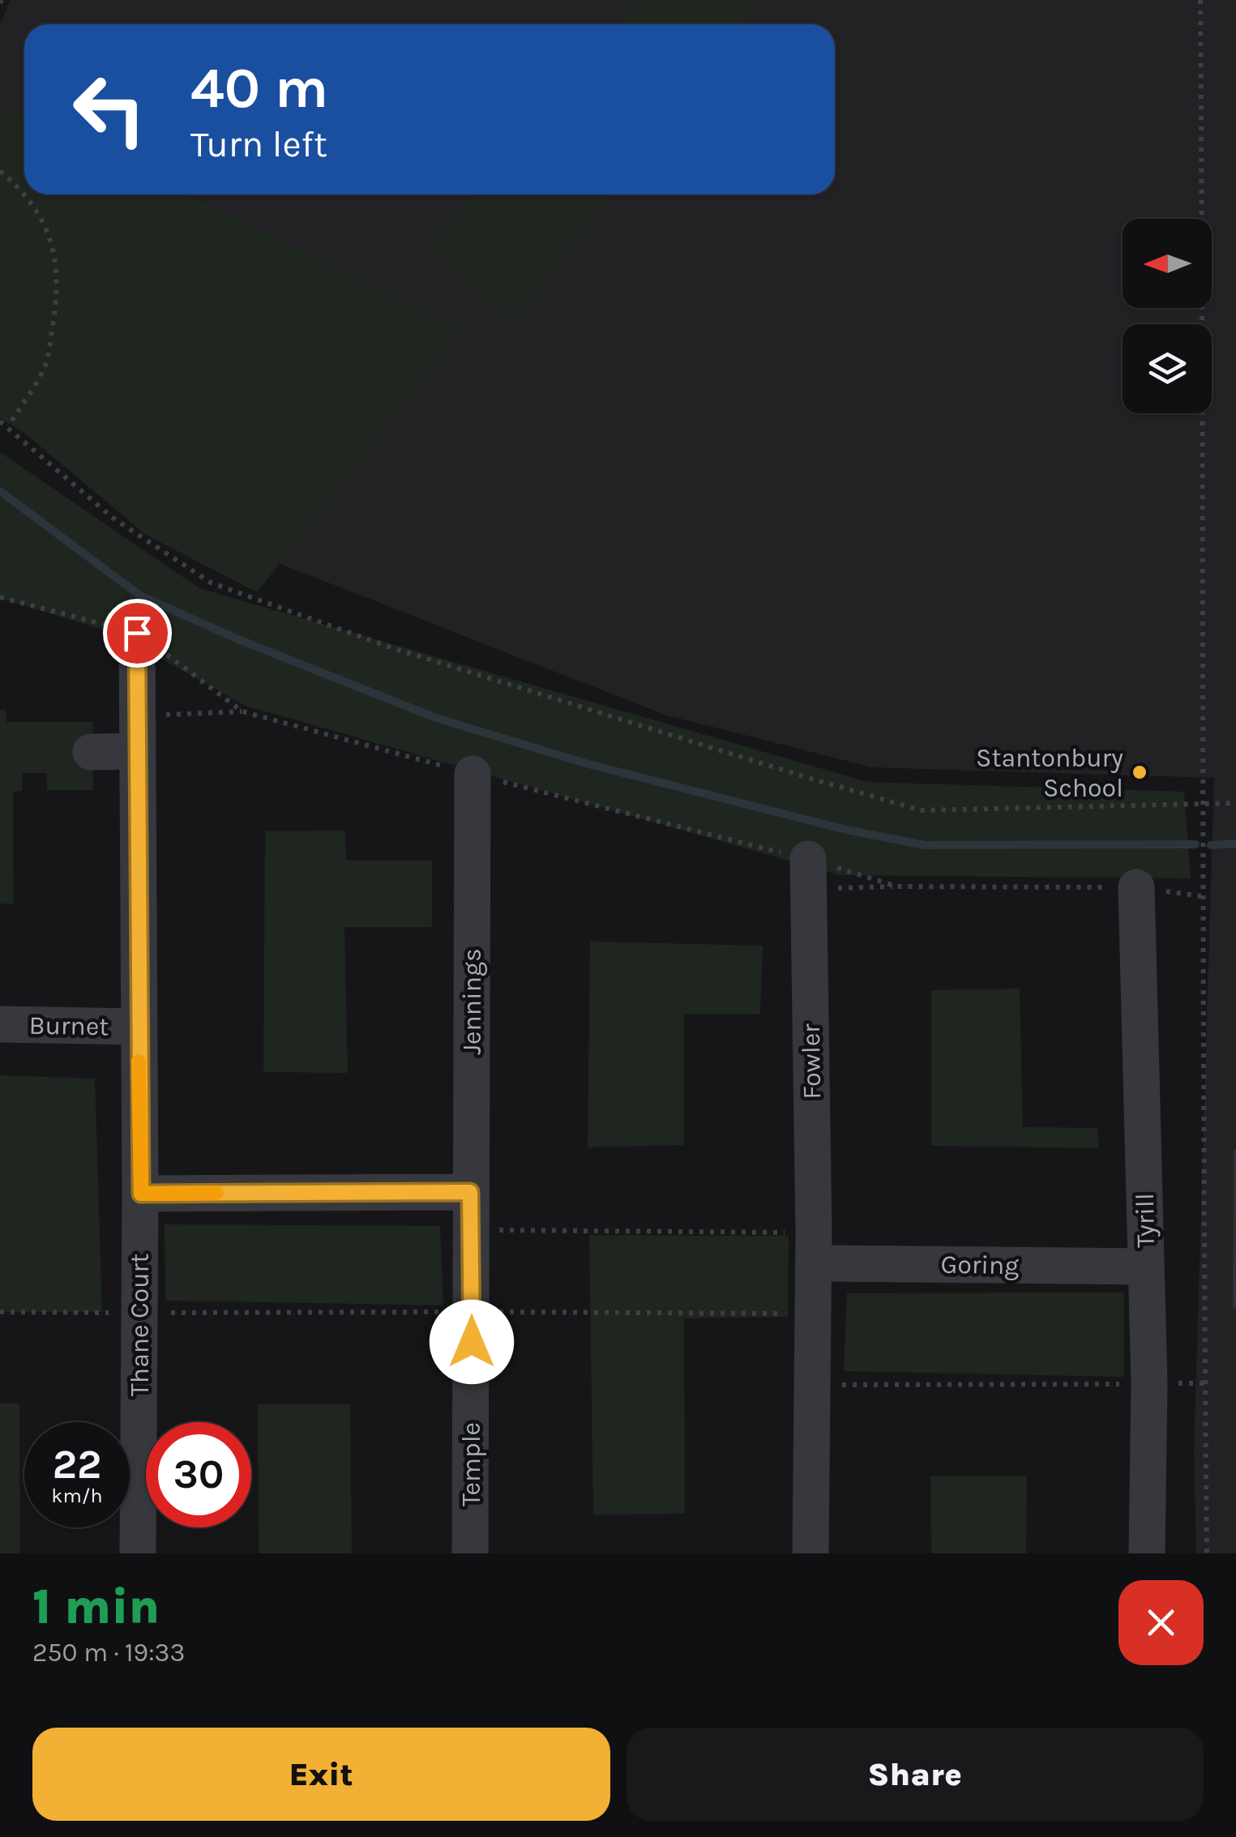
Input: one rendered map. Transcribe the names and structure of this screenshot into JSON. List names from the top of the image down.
{
  "streets": {
    "street": [
      "Jennings",
      "Burnet",
      "Fowler",
      "Tyrill",
      "Goring",
      "Thane Court",
      "Temple"
    ]
  },
  "crossings": [
    ["Jennings", "Temple"],
    ["Burnet", "Thane Court"],
    ["Fowler", "Goring"],
    ["Tyrill", "Goring"]
  ],
  "places": ["Stantonbury School"],
  "north": "left",
  "page": {
    "turn": ["40 m", "Turn left"],
    "speed": "22 km/h",
    "limit": "30",
    "heading": ["1 min", "250 m · 19:33"],
    "buttons": ["Exit", "Share"]
  }
}
